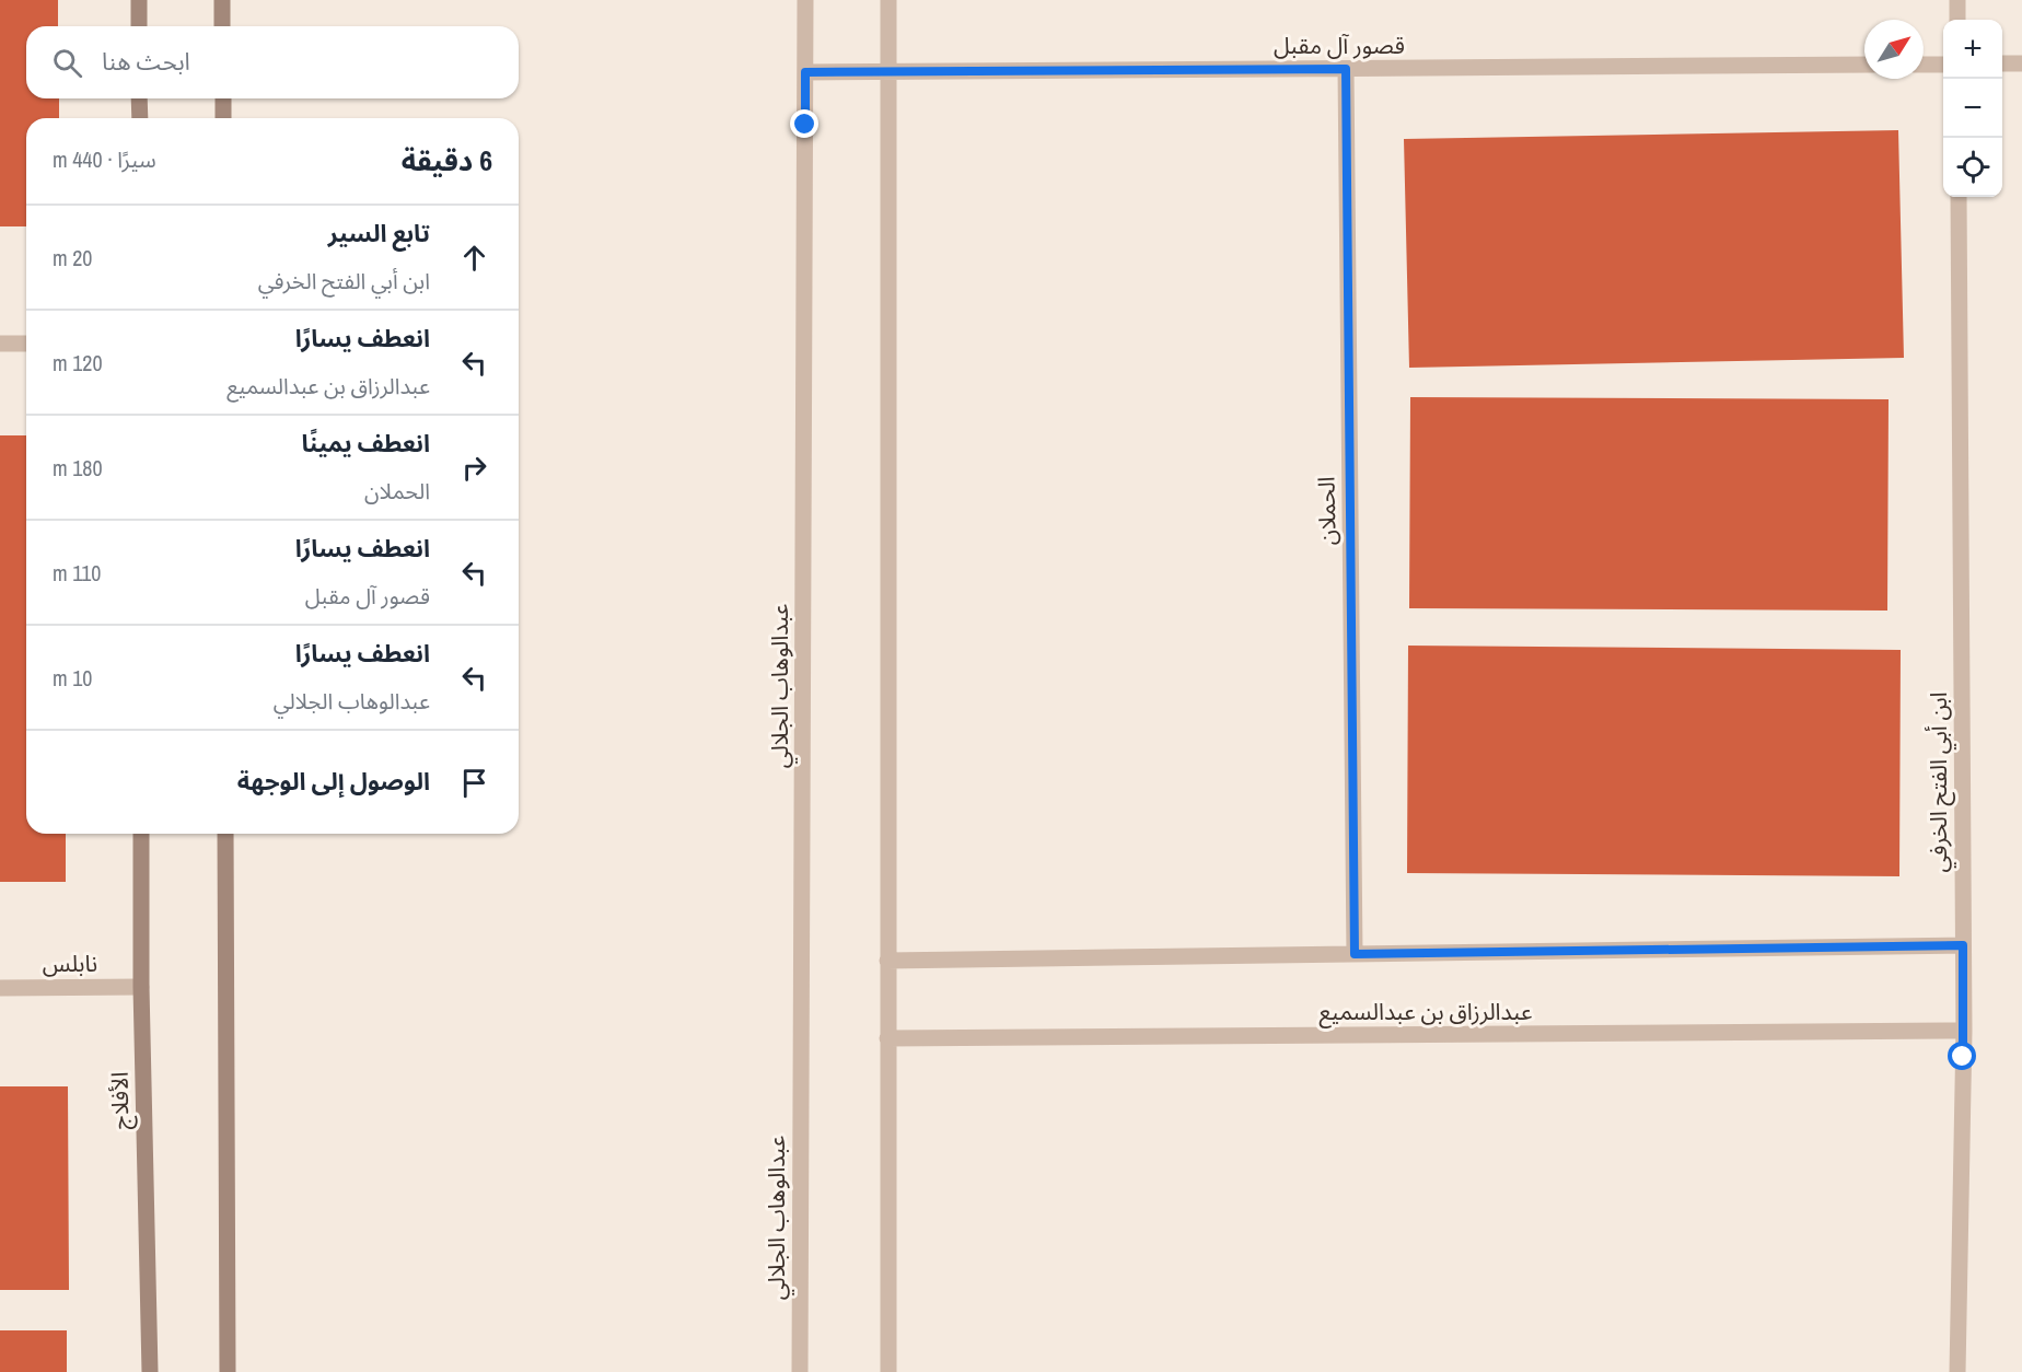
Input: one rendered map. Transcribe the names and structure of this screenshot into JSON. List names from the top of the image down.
{
  "streets": {
    "street": [
      "قصور آل مقبل",
      "الحملان",
      "عبدالوهاب الجلالي",
      "ابن أبي الفتح الخرفي",
      "نابلس",
      "عبدالرزاق بن عبدالسميع",
      "الأفلاج"
    ]
  },
  "crossings": [
    ["قصور آل مقبل", "الحملان"],
    ["قصور آل مقبل", "عبدالوهاب الجلالي"],
    ["ابن أبي الفتح الخرفي", "عبدالرزاق بن عبدالسميع"],
    ["نابلس", "الأفلاج"]
  ],
  "north": "top right",
  "page": {
    "map_buttons": ["+", "−"],
    "search": "ابحث هنا",
    "heading": ["6 دقيقة", "سيرًا · 440 m"],
    "list": [
      ["تابع السير", "ابن أبي الفتح الخرفي", "20 m"],
      ["انعطف يسارًا", "عبدالرزاق بن عبدالسميع", "120 m"],
      ["انعطف يمينًا", "الحملان", "180 m"],
      ["انعطف يسارًا", "قصور آل مقبل", "110 m"],
      ["انعطف يسارًا", "عبدالوهاب الجلالي", "10 m"],
      "الوصول إلى الوجهة"
    ]
  }
}
